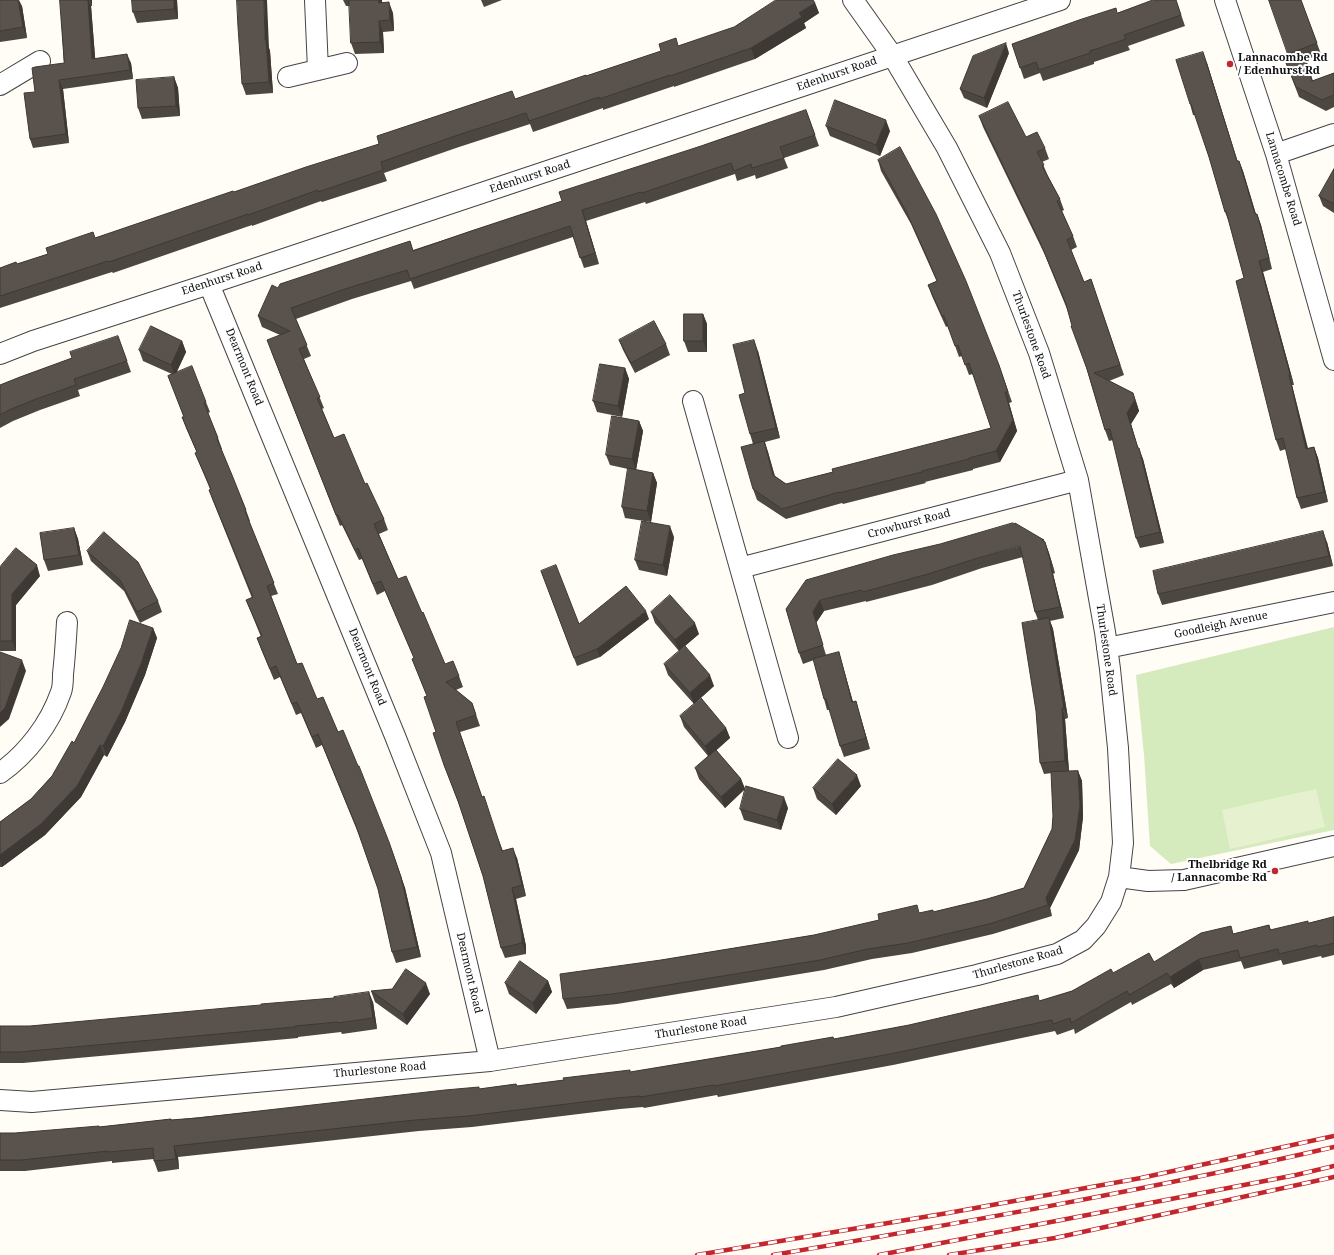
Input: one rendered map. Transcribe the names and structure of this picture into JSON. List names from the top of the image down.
{
  "streets": {
    "street": [
      "Edenhurst Road",
      "Lannacombe Road",
      "Thurlestone Road",
      "Dearmont Road",
      "Crowhurst Road",
      "Goodleigh Avenue"
    ]
  },
  "crossings": [
    ["Edenhurst Road", "Thurlestone Road"],
    ["Edenhurst Road", "Dearmont Road"],
    ["Thurlestone Road", "Dearmont Road"],
    ["Thurlestone Road", "Crowhurst Road"],
    ["Thurlestone Road", "Goodleigh Avenue"]
  ],
  "places": ["Lannacombe Rd / Edenhurst Rd", "Thelbridge Rd / Lannacombe Rd"]
}
